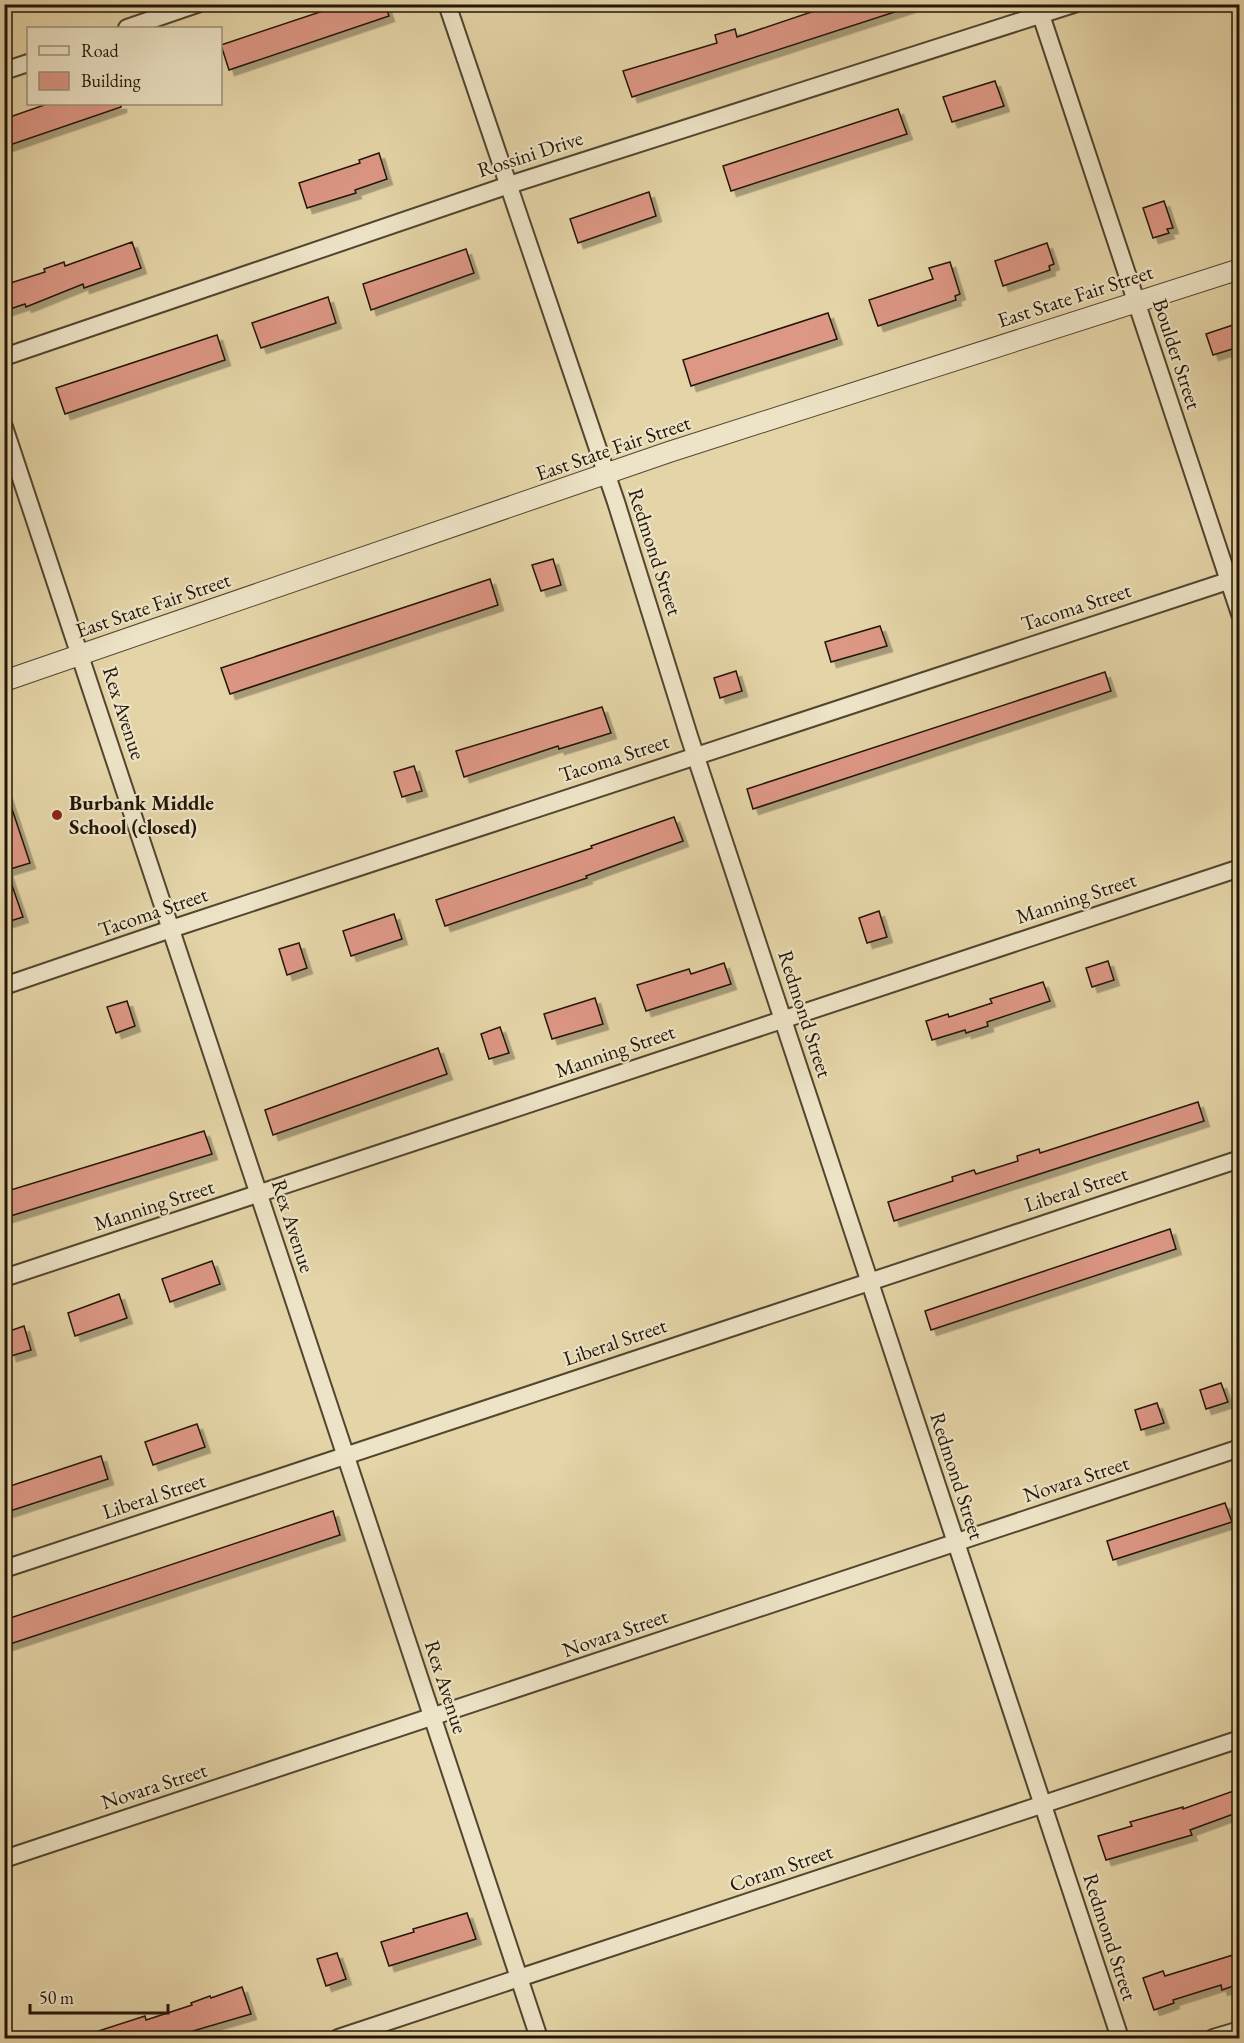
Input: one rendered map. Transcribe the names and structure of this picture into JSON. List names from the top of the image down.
{
  "streets": {
    "street": [
      "Rossini Drive",
      "East State Fair Street",
      "Boulder Street",
      "Redmond Street",
      "Tacoma Street",
      "Rex Avenue",
      "Manning Street",
      "Liberal Street",
      "Novara Street",
      "Coram Street"
    ]
  },
  "crossings": [
    ["Rossini Drive", "Boulder Street"],
    ["Rossini Drive", "Redmond Street"],
    ["East State Fair Street", "Boulder Street"],
    ["East State Fair Street", "Redmond Street"],
    ["East State Fair Street", "Rex Avenue"],
    ["Boulder Street", "Tacoma Street"],
    ["Redmond Street", "Tacoma Street"],
    ["Redmond Street", "Manning Street"],
    ["Redmond Street", "Liberal Street"],
    ["Redmond Street", "Novara Street"],
    ["Redmond Street", "Coram Street"],
    ["Tacoma Street", "Rex Avenue"],
    ["Rex Avenue", "Manning Street"],
    ["Rex Avenue", "Liberal Street"],
    ["Rex Avenue", "Novara Street"],
    ["Rex Avenue", "Coram Street"]
  ],
  "places": ["Burbank Middle School (closed)"],
  "legend": ["Road", "Building"],
  "scale_bar": "50 m"
}
